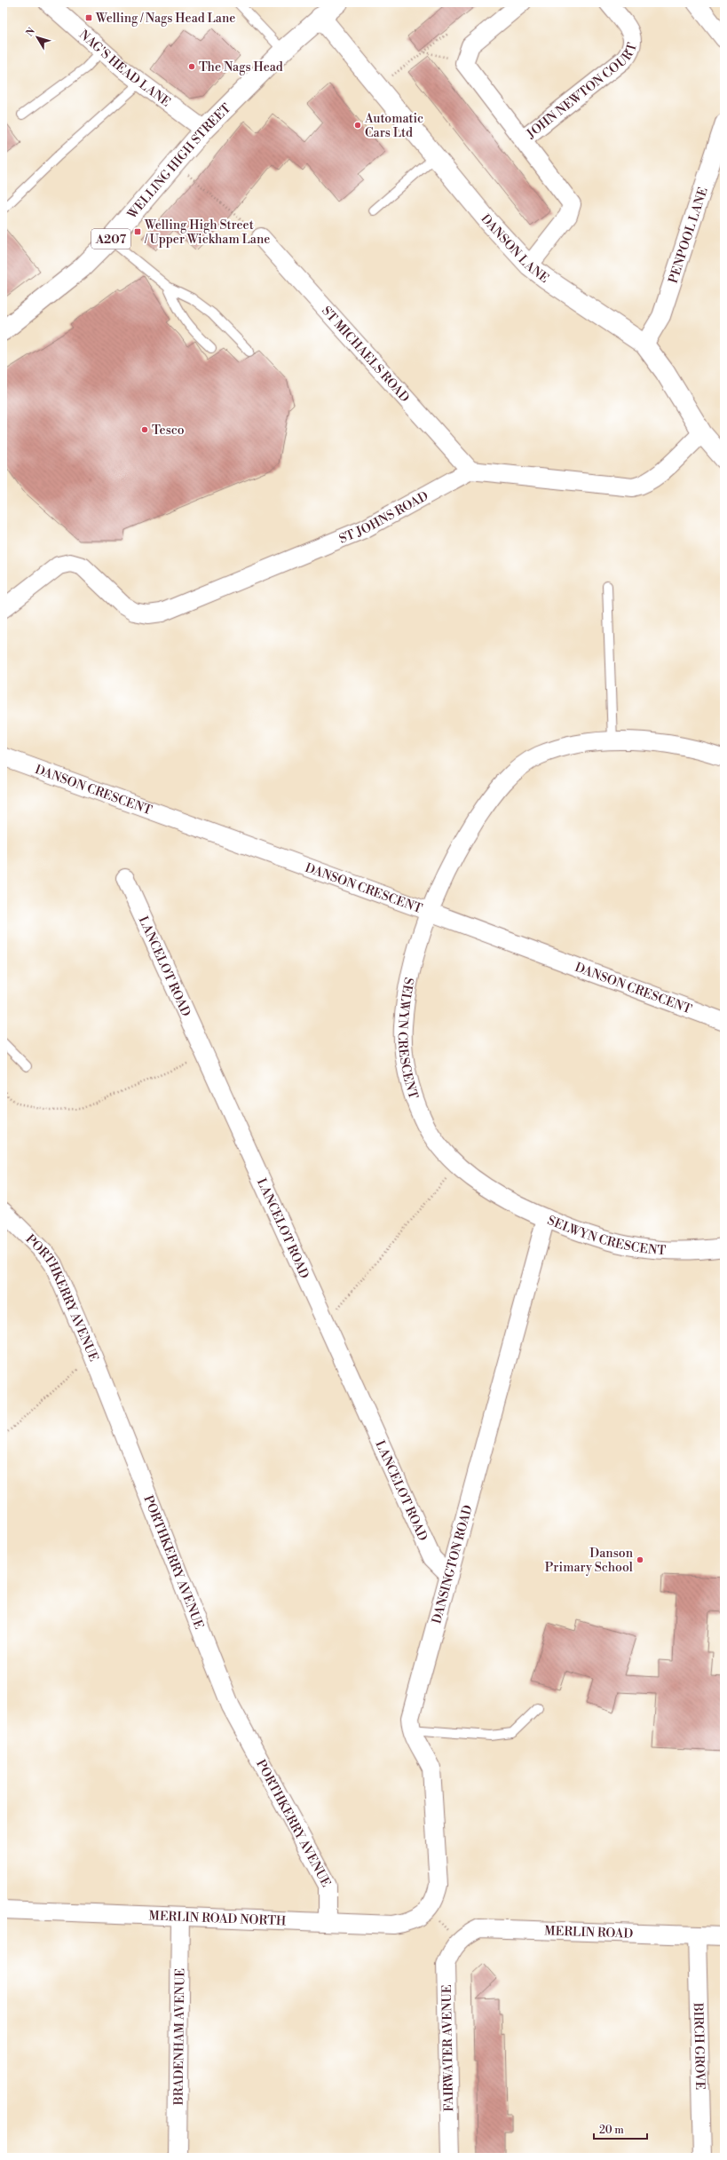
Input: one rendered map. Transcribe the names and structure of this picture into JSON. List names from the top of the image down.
{
  "streets": {
    "street": [
      "NAG'S HEAD LANE",
      "JOHN NEWTON COURT",
      "WELLING HIGH STREET",
      "PENPOOL LANE",
      "A207",
      "DANSON LANE",
      "ST MICHAELS ROAD",
      "ST JOHNS ROAD",
      "DANSON CRESCENT",
      "LANCELOT ROAD",
      "SELWYN CRESCENT",
      "PORTHKERRY AVENUE",
      "DANSINGTON ROAD",
      "MERLIN ROAD NORTH",
      "MERLIN ROAD",
      "BRADENHAM AVENUE",
      "BIRCH GROVE",
      "FAIRWATER AVENUE"
    ]
  },
  "crossings": [
    ["NAG'S HEAD LANE", "WELLING HIGH STREET"],
    ["JOHN NEWTON COURT", "DANSON LANE"],
    ["WELLING HIGH STREET", "DANSON LANE"],
    ["PENPOOL LANE", "DANSON LANE"],
    ["ST MICHAELS ROAD", "ST JOHNS ROAD"],
    ["DANSON CRESCENT", "SELWYN CRESCENT"],
    ["LANCELOT ROAD", "DANSINGTON ROAD"],
    ["SELWYN CRESCENT", "DANSINGTON ROAD"],
    ["PORTHKERRY AVENUE", "MERLIN ROAD NORTH"],
    ["MERLIN ROAD NORTH", "BRADENHAM AVENUE"],
    ["MERLIN ROAD", "BIRCH GROVE"],
    ["MERLIN ROAD", "FAIRWATER AVENUE"]
  ],
  "places": {
    "transit": ["Welling / Nags Head Lane", "Welling High Street / Upper Wickham Lane"],
    "other": [
      "The Nags Head",
      "Automatic Cars Ltd",
      "Tesco",
      "Danson Primary School"
    ]
  },
  "scale_bar": "20 m",
  "north": "top left"
}
